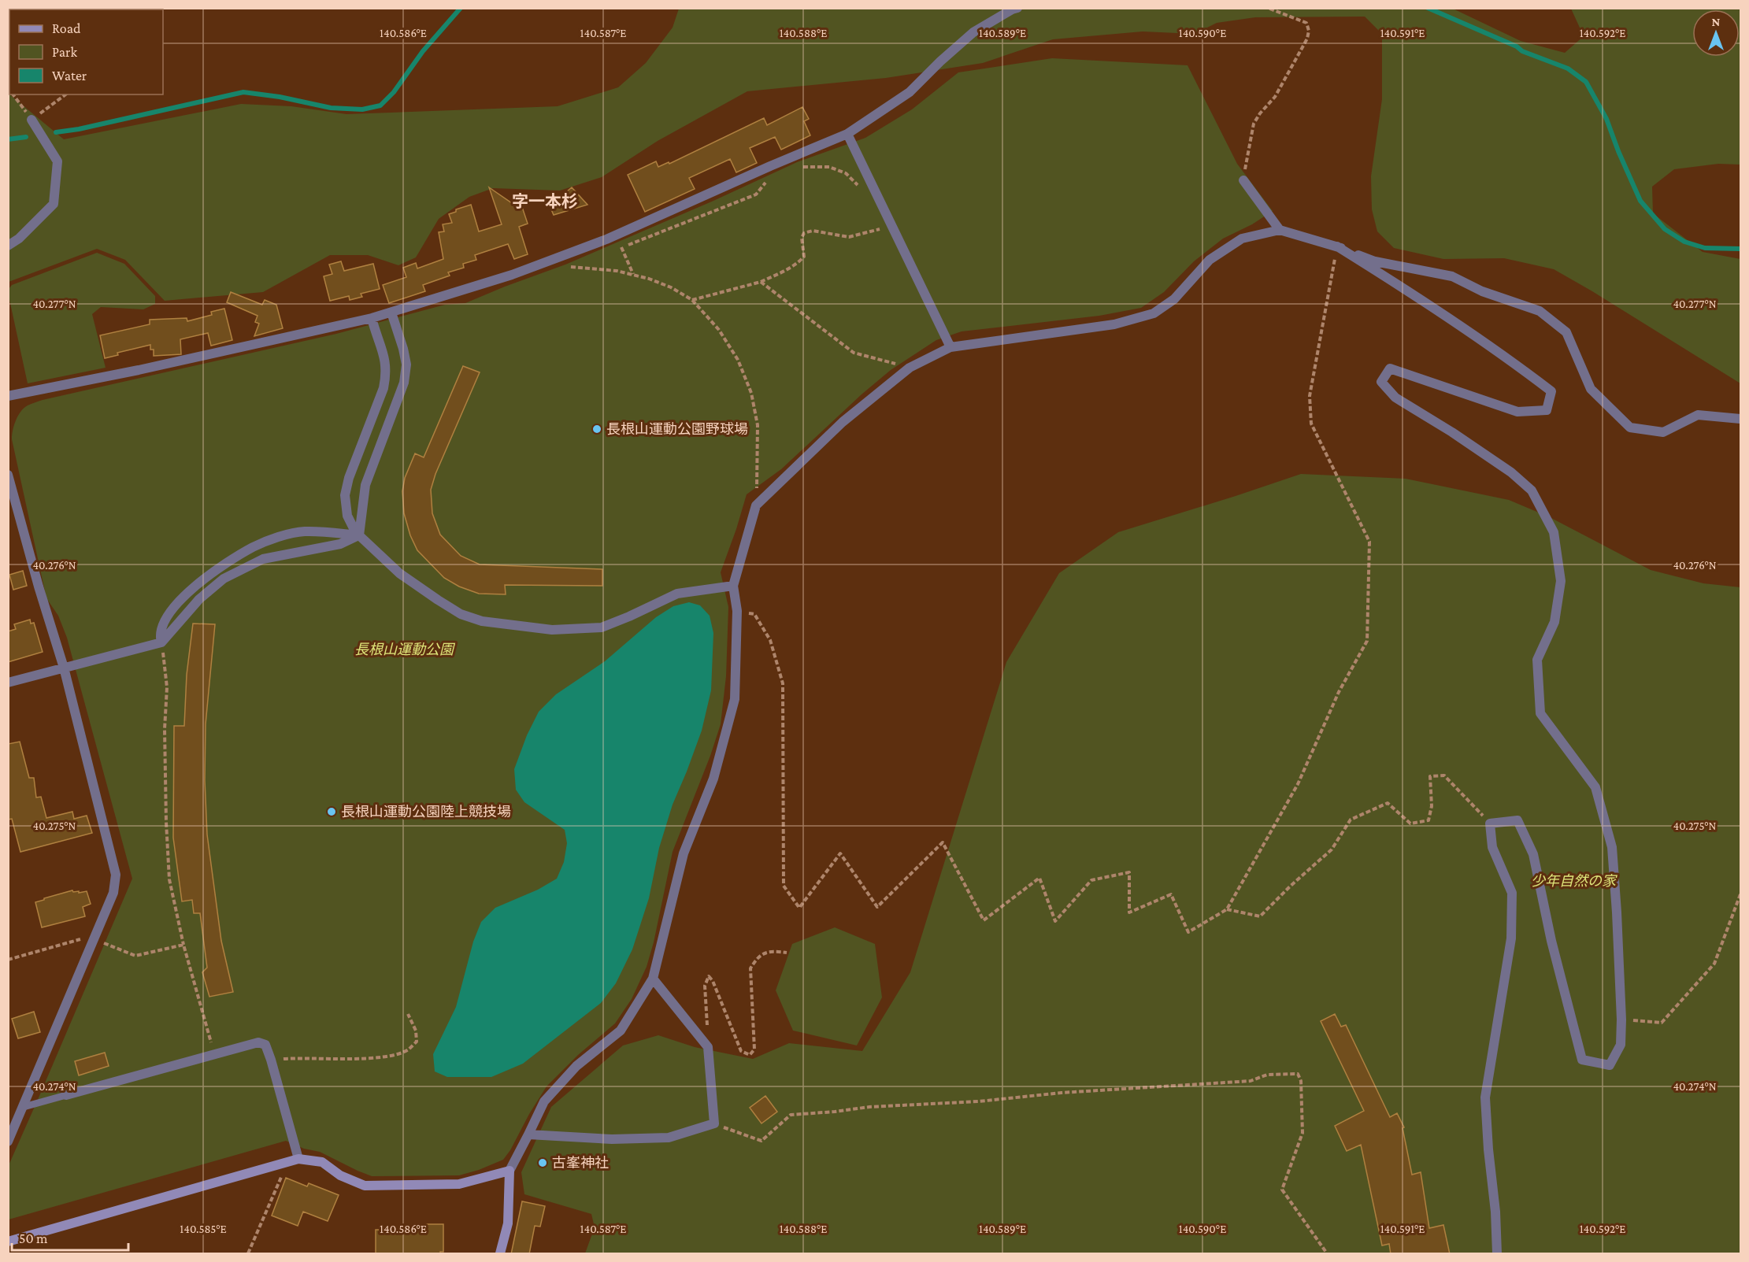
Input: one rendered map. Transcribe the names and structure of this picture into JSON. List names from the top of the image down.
{
  "districts": ["字一本杉"],
  "parks": ["長根山運動公園", "少年自然の家"],
  "places": ["長根山運動公園野球場", "長根山運動公園陸上競技場", "古峯神社"],
  "legend": ["Road", "Park", "Water"],
  "scale_bar": "50 m",
  "north": "top",
  "coordinates": [
    "140.586°E",
    "140.587°E",
    "140.588°E",
    "140.589°E",
    "140.590°E",
    "140.591°E",
    "140.592°E",
    "40.277°N",
    "40.276°N",
    "40.275°N",
    "40.274°N",
    "140.585°E"
  ]
}
